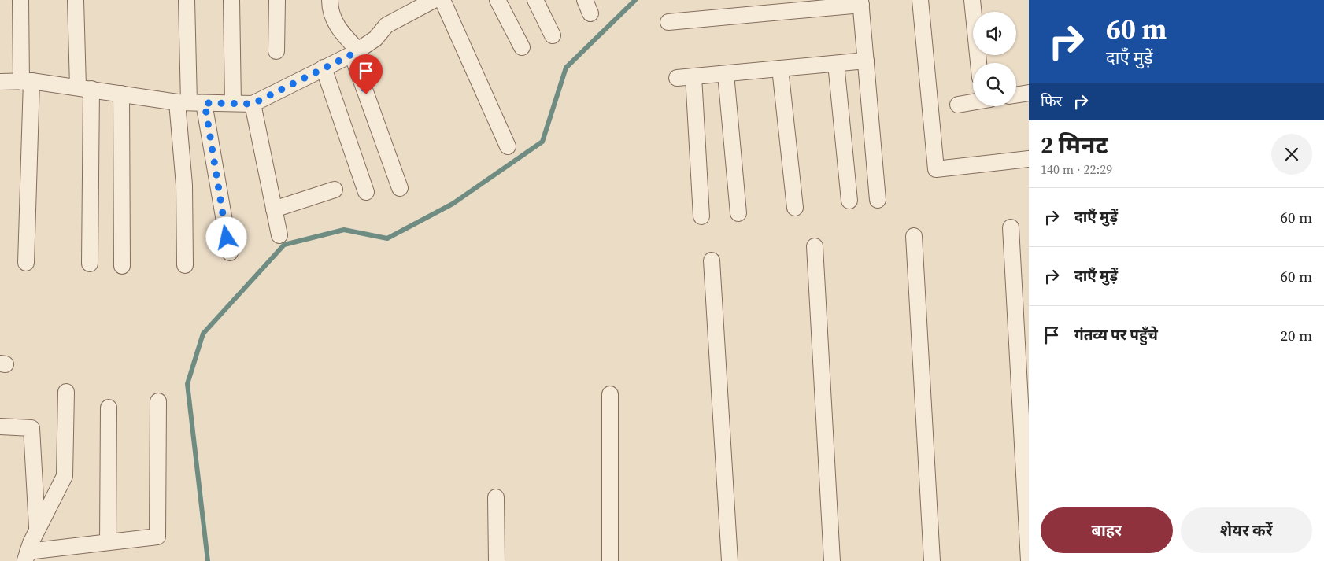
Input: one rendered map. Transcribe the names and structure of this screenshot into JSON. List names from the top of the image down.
{
  "page": {
    "turn": ["60 m", "दाएँ मुड़ें"],
    "then": "फिर",
    "heading": ["2 मिनट", "140 m · 22:29"],
    "list": [
      {
        "name": "दाएँ मुड़ें",
        "value": "60 m"
      },
      {
        "name": "दाएँ मुड़ें",
        "value": "60 m"
      },
      {
        "name": "गंतव्य पर पहुँचे",
        "value": "20 m"
      }
    ],
    "buttons": ["बाहर", "शेयर करें"]
  }
}
